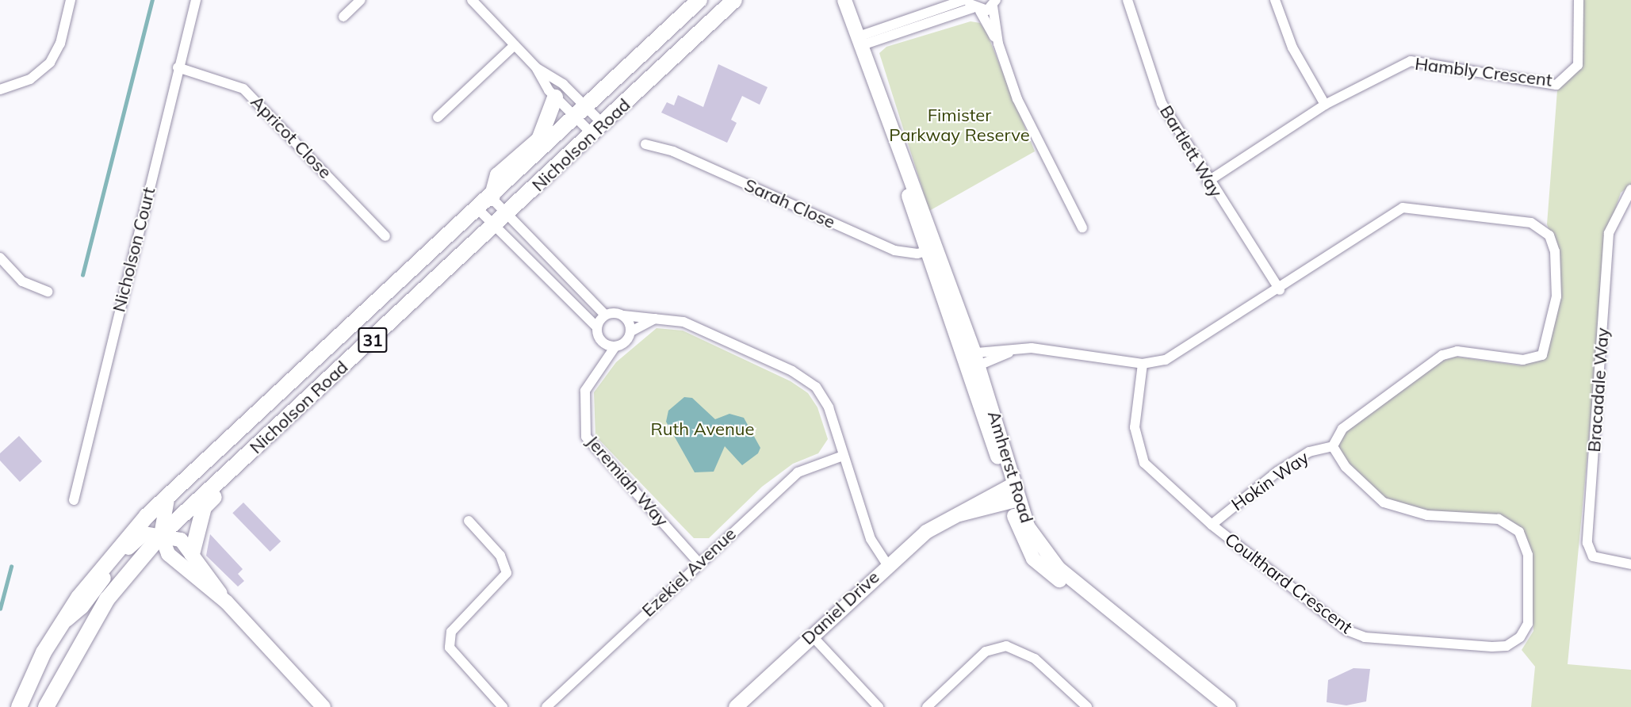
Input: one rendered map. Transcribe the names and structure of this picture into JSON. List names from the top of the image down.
{
  "streets": {
    "main road": [
      "Nicholson Road",
      "31",
      "Amherst Road",
      "Daniel Drive"
    ],
    "street": [
      "Hambly Crescent",
      "Apricot Close",
      "Bartlett Way",
      "Sarah Close",
      "Nicholson Court",
      "Bracadale Way",
      "Jeremiah Way",
      "Hokin Way",
      "Ezekiel Avenue",
      "Coulthard Crescent"
    ]
  },
  "crossings": [
    ["Hambly Crescent", "Bartlett Way"],
    ["Apricot Close", "Nicholson Court"],
    ["Sarah Close", "Amherst Road"],
    ["Amherst Road", "Daniel Drive"],
    ["Jeremiah Way", "Ezekiel Avenue"],
    ["Hokin Way", "Coulthard Crescent"]
  ],
  "parks": ["Fimister Parkway Reserve", "Ruth Avenue"]
}
